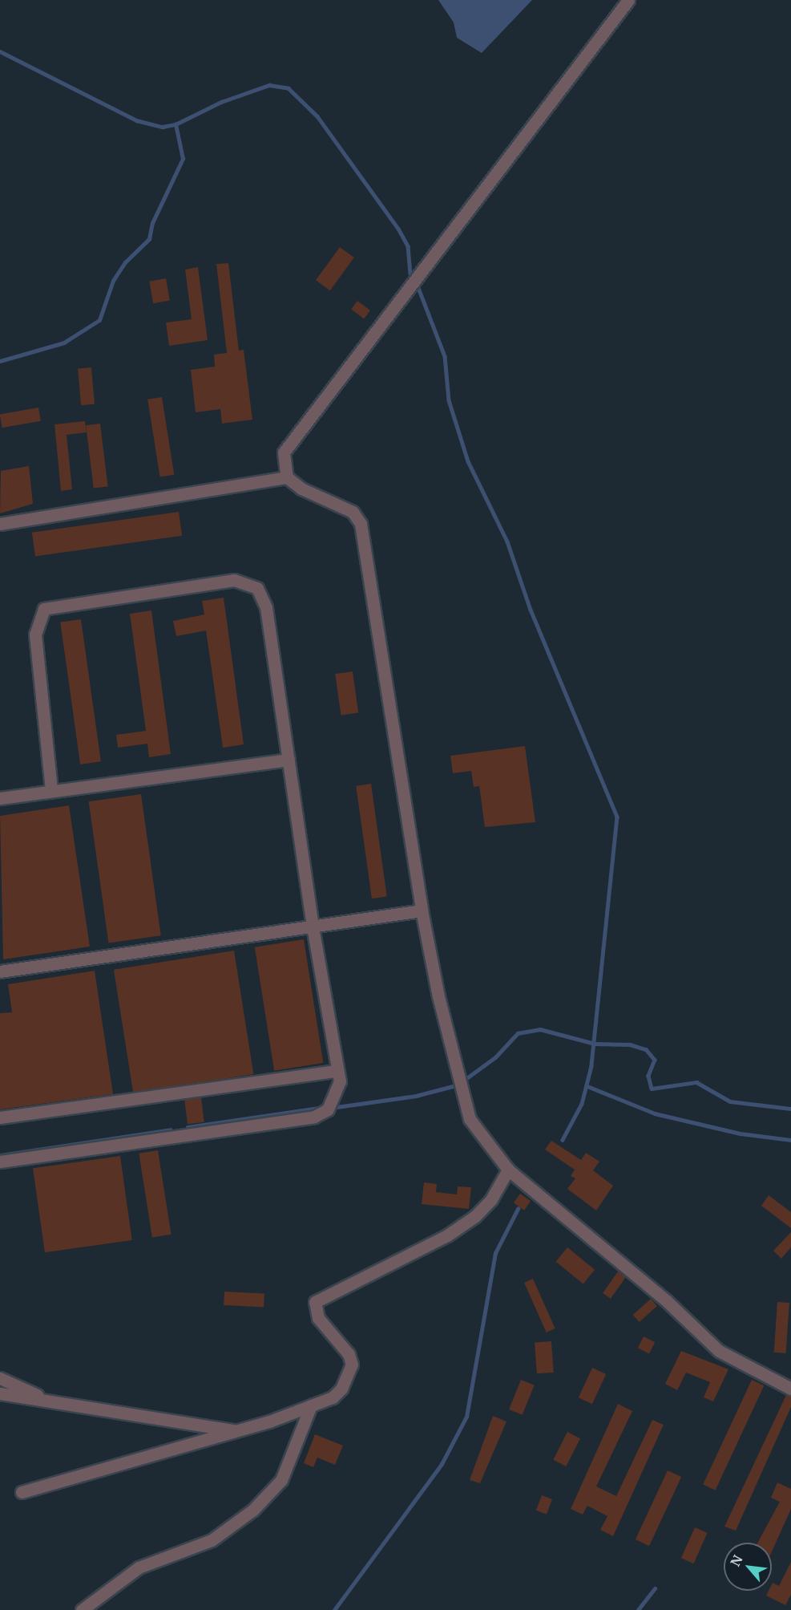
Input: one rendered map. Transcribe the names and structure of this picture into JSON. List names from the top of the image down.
{
  "north": "top left"
}
